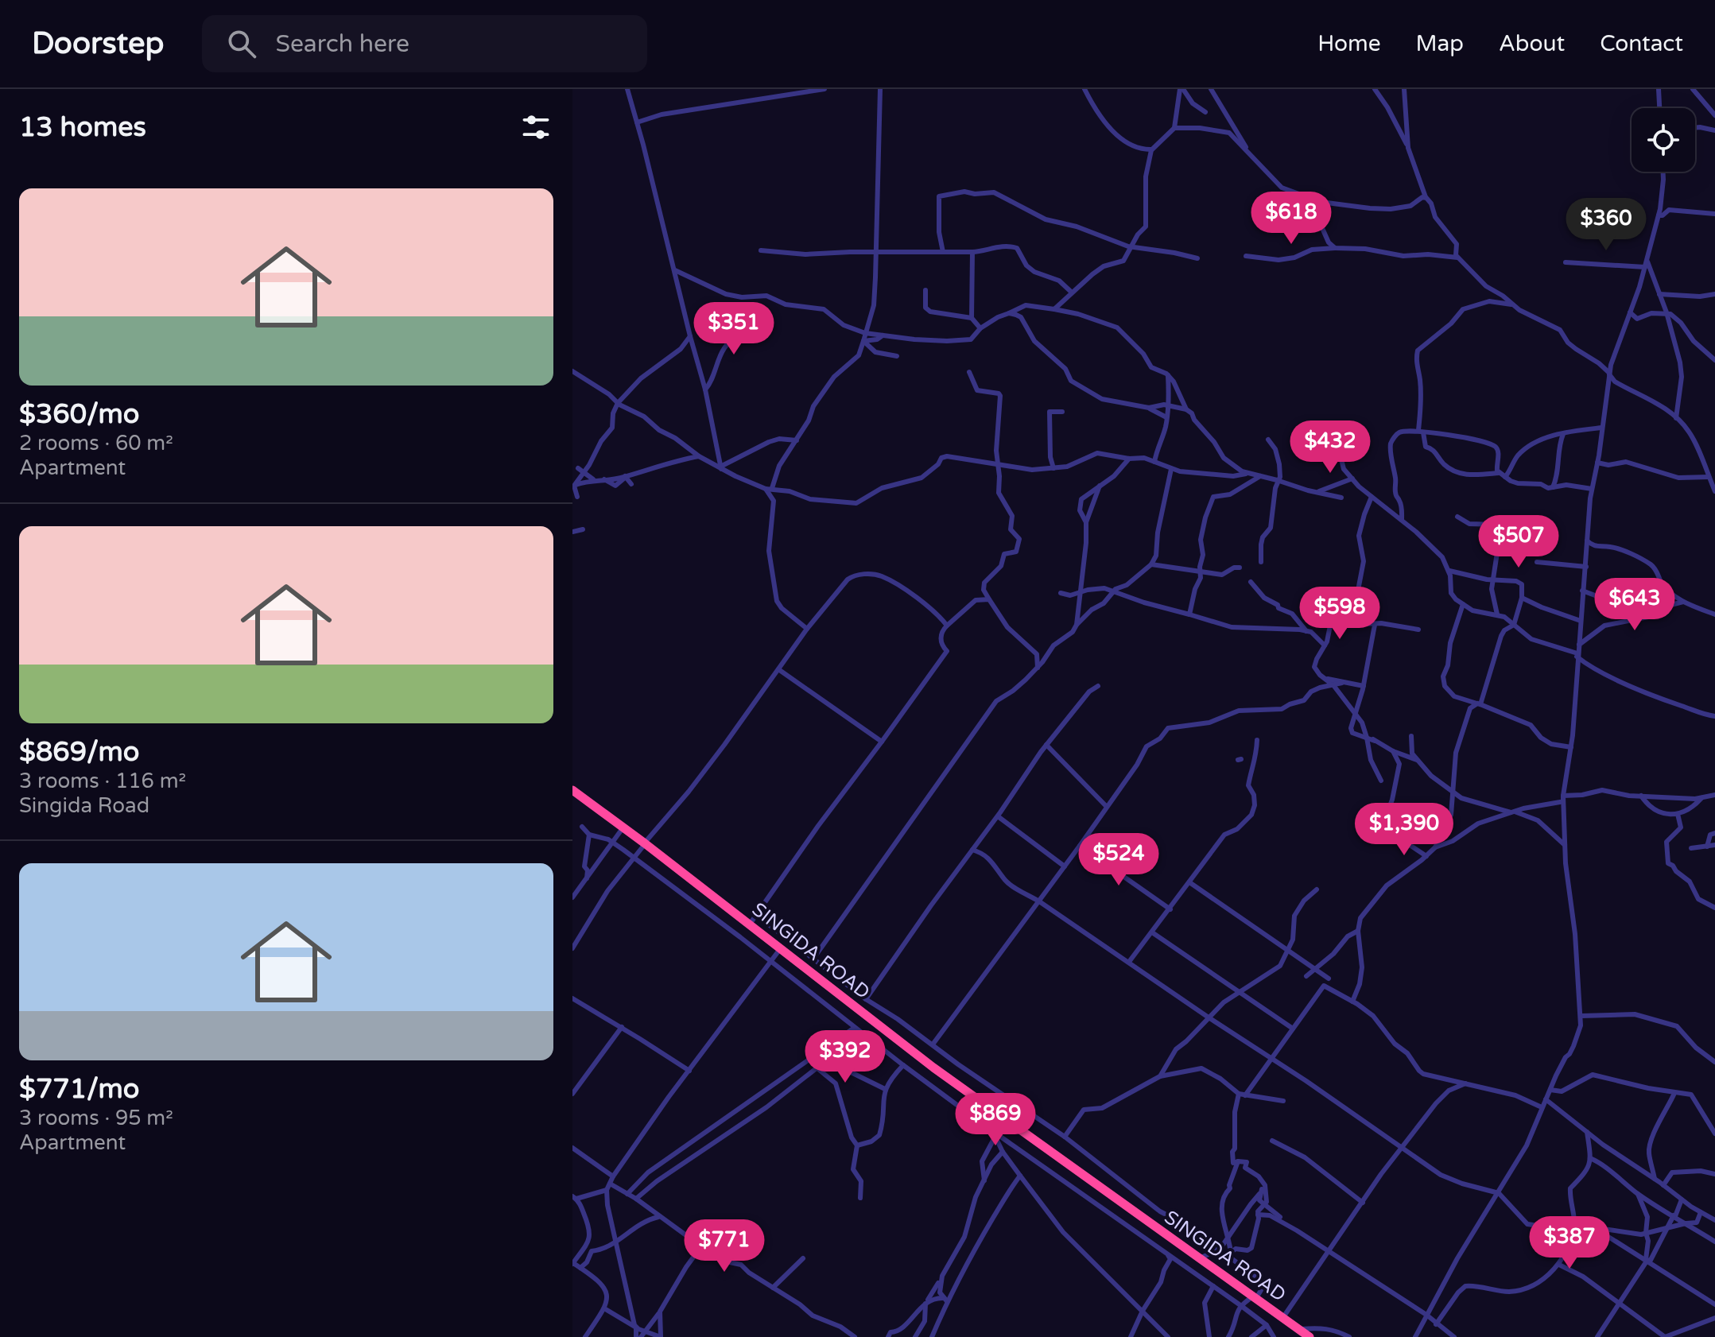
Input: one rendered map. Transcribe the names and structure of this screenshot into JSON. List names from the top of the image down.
{
  "streets": {
    "highway": ["SINGIDA ROAD"]
  },
  "page": {
    "header": "Doorstep",
    "search": "Search here",
    "nav": [
      "Home",
      "Map",
      "About",
      "Contact"
    ],
    "heading": "13 homes",
    "list": [
      {
        "name": "$360/mo",
        "note": "2 rooms · 60 m² · Apartment"
      },
      {
        "name": "$869/mo",
        "note": "3 rooms · 116 m² · Singida Road"
      },
      {
        "name": "$771/mo",
        "note": "3 rooms · 95 m² · Apartment"
      }
    ],
    "price": [
      "$618",
      "$360",
      "$351",
      "$432",
      "$507",
      "$643",
      "$598",
      "$1,390",
      "$524",
      "$392",
      "$869",
      "$387",
      "$771"
    ]
  }
}
